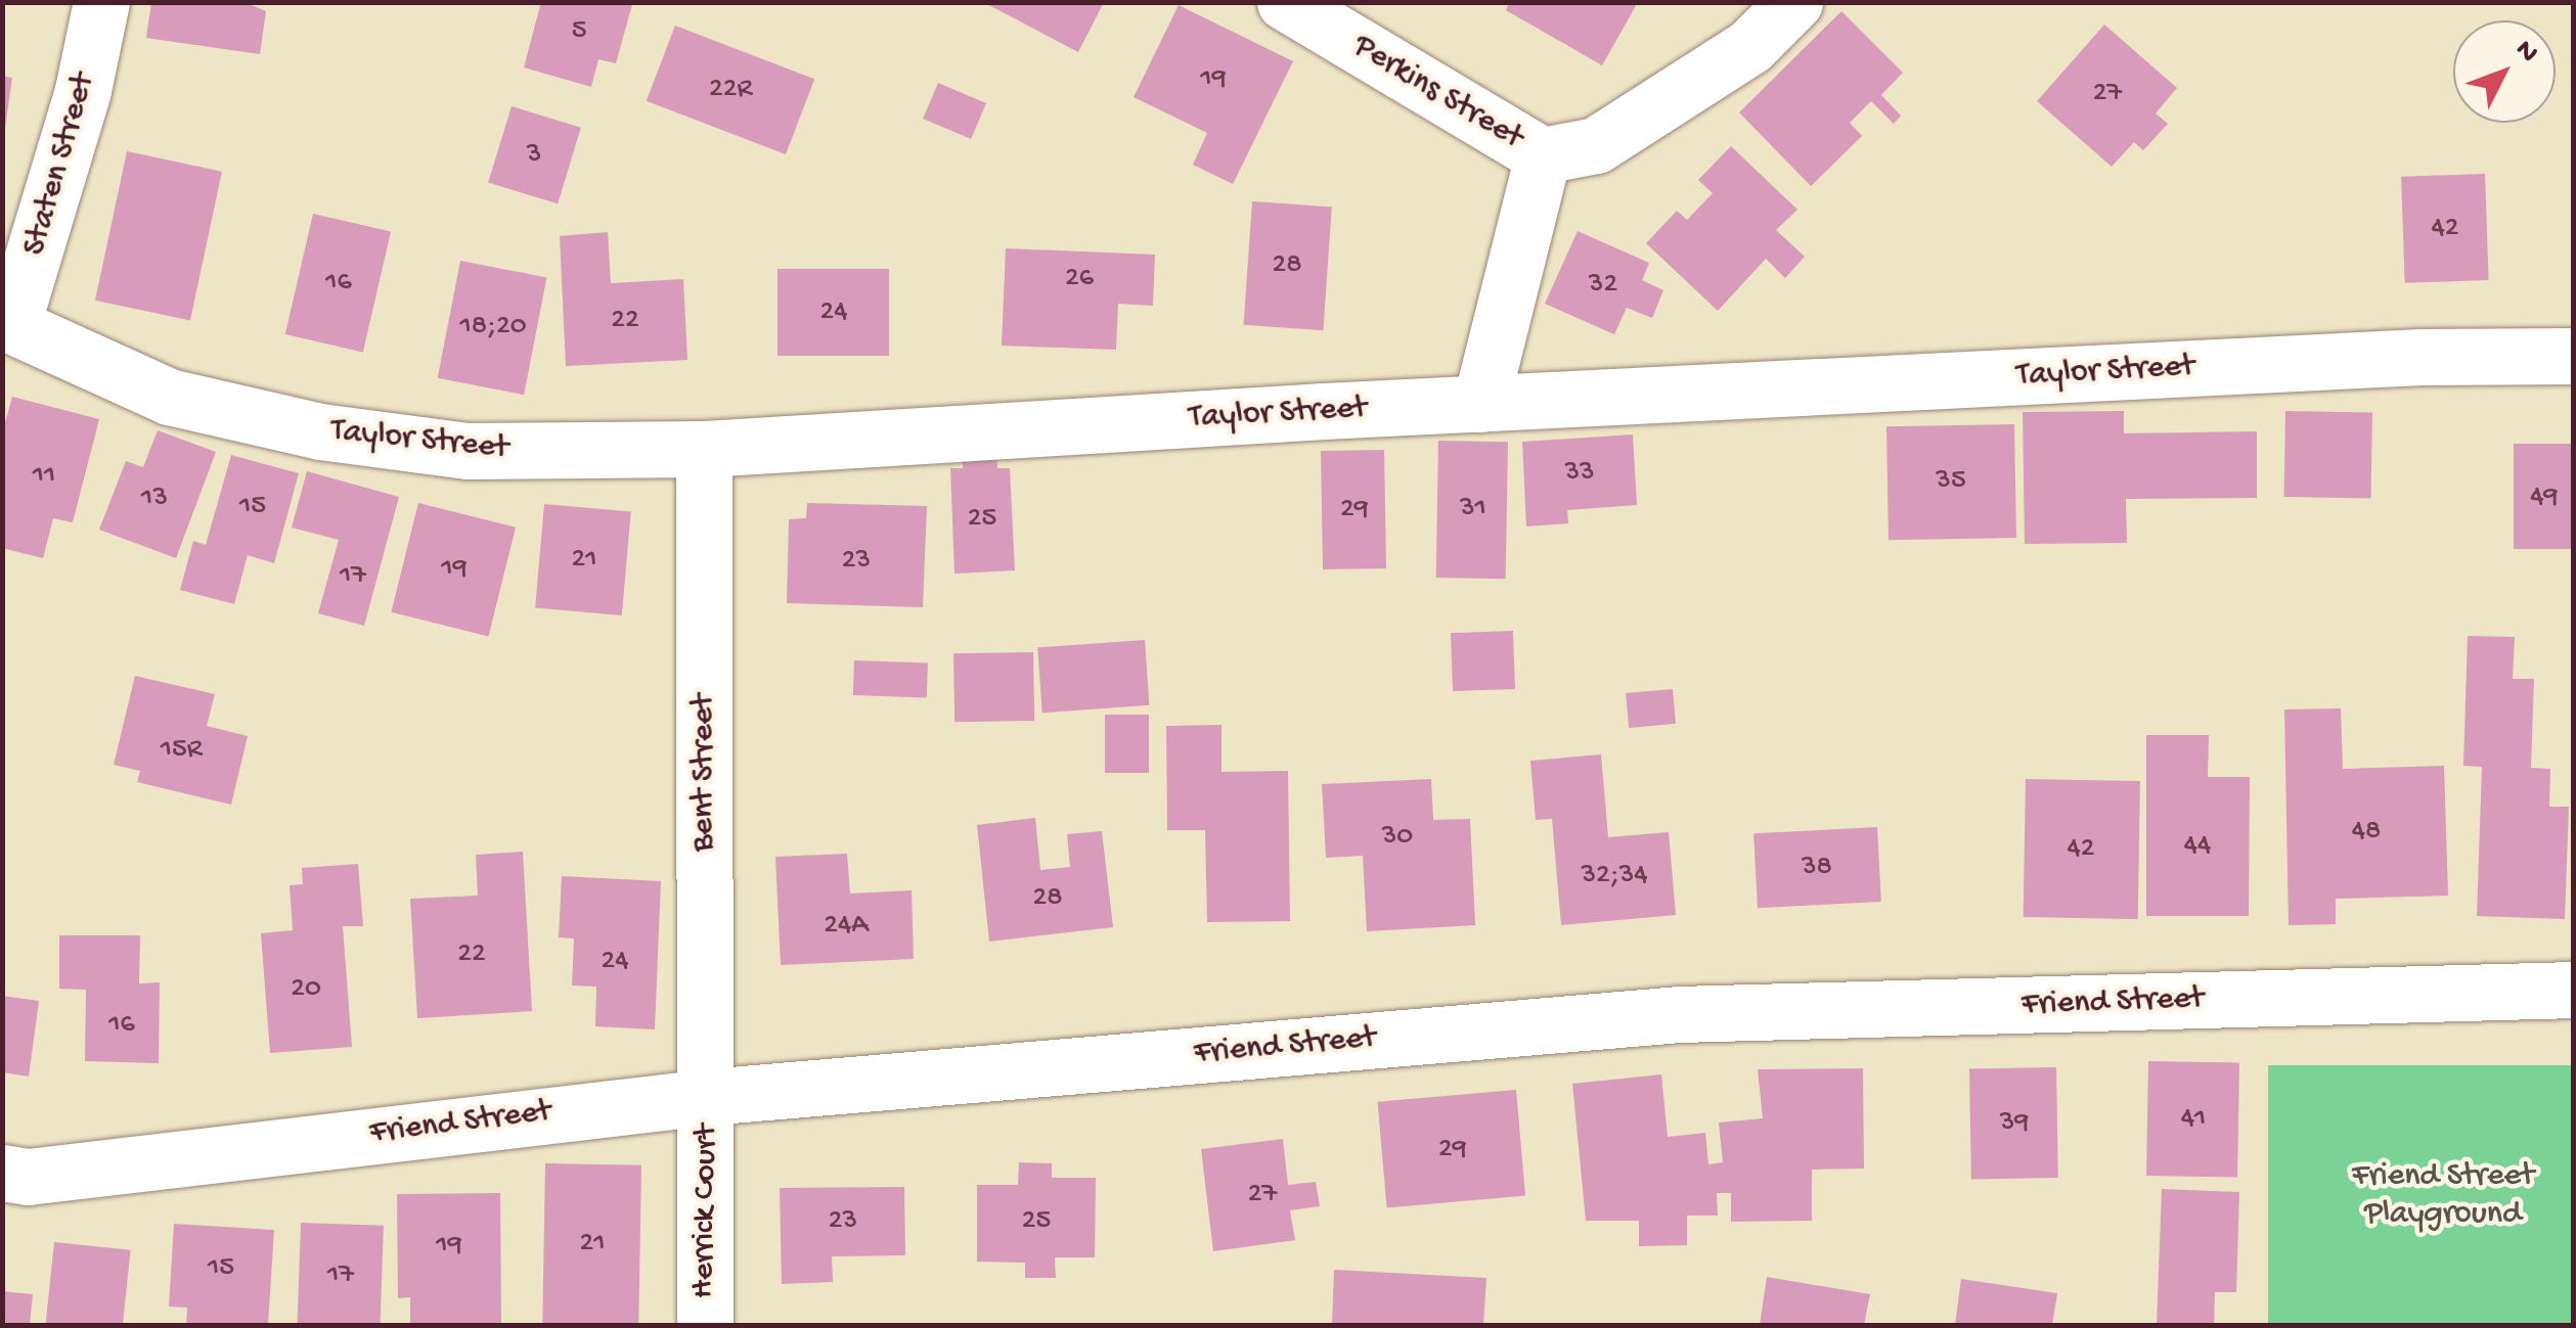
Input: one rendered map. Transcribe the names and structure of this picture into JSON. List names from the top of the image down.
{
  "streets": {
    "street": [
      "Perkins Street",
      "Staten Street",
      "Taylor Street",
      "Bent Street",
      "Friend Street",
      "Herrick Court"
    ]
  },
  "crossings": [
    ["Staten Street", "Taylor Street"],
    ["Taylor Street", "Bent Street"],
    ["Bent Street", "Friend Street"],
    ["Bent Street", "Herrick Court"],
    ["Friend Street", "Herrick Court"]
  ],
  "parks": ["Friend Street Playground"],
  "house_numbers": [
    "5",
    "19",
    "22R",
    "27",
    "3",
    "42",
    "28",
    "26",
    "16",
    "32",
    "24",
    "22",
    "18;20",
    "33",
    "11",
    "35",
    "49",
    "13",
    "15",
    "31",
    "29",
    "25",
    "21",
    "23",
    "19",
    "17",
    "15R",
    "48",
    "30",
    "44",
    "42",
    "38",
    "32;34",
    "28",
    "24A",
    "22",
    "24",
    "20",
    "16",
    "41",
    "39",
    "29",
    "27",
    "23",
    "25",
    "21",
    "19",
    "15",
    "17"
  ],
  "north": "top right"
}
